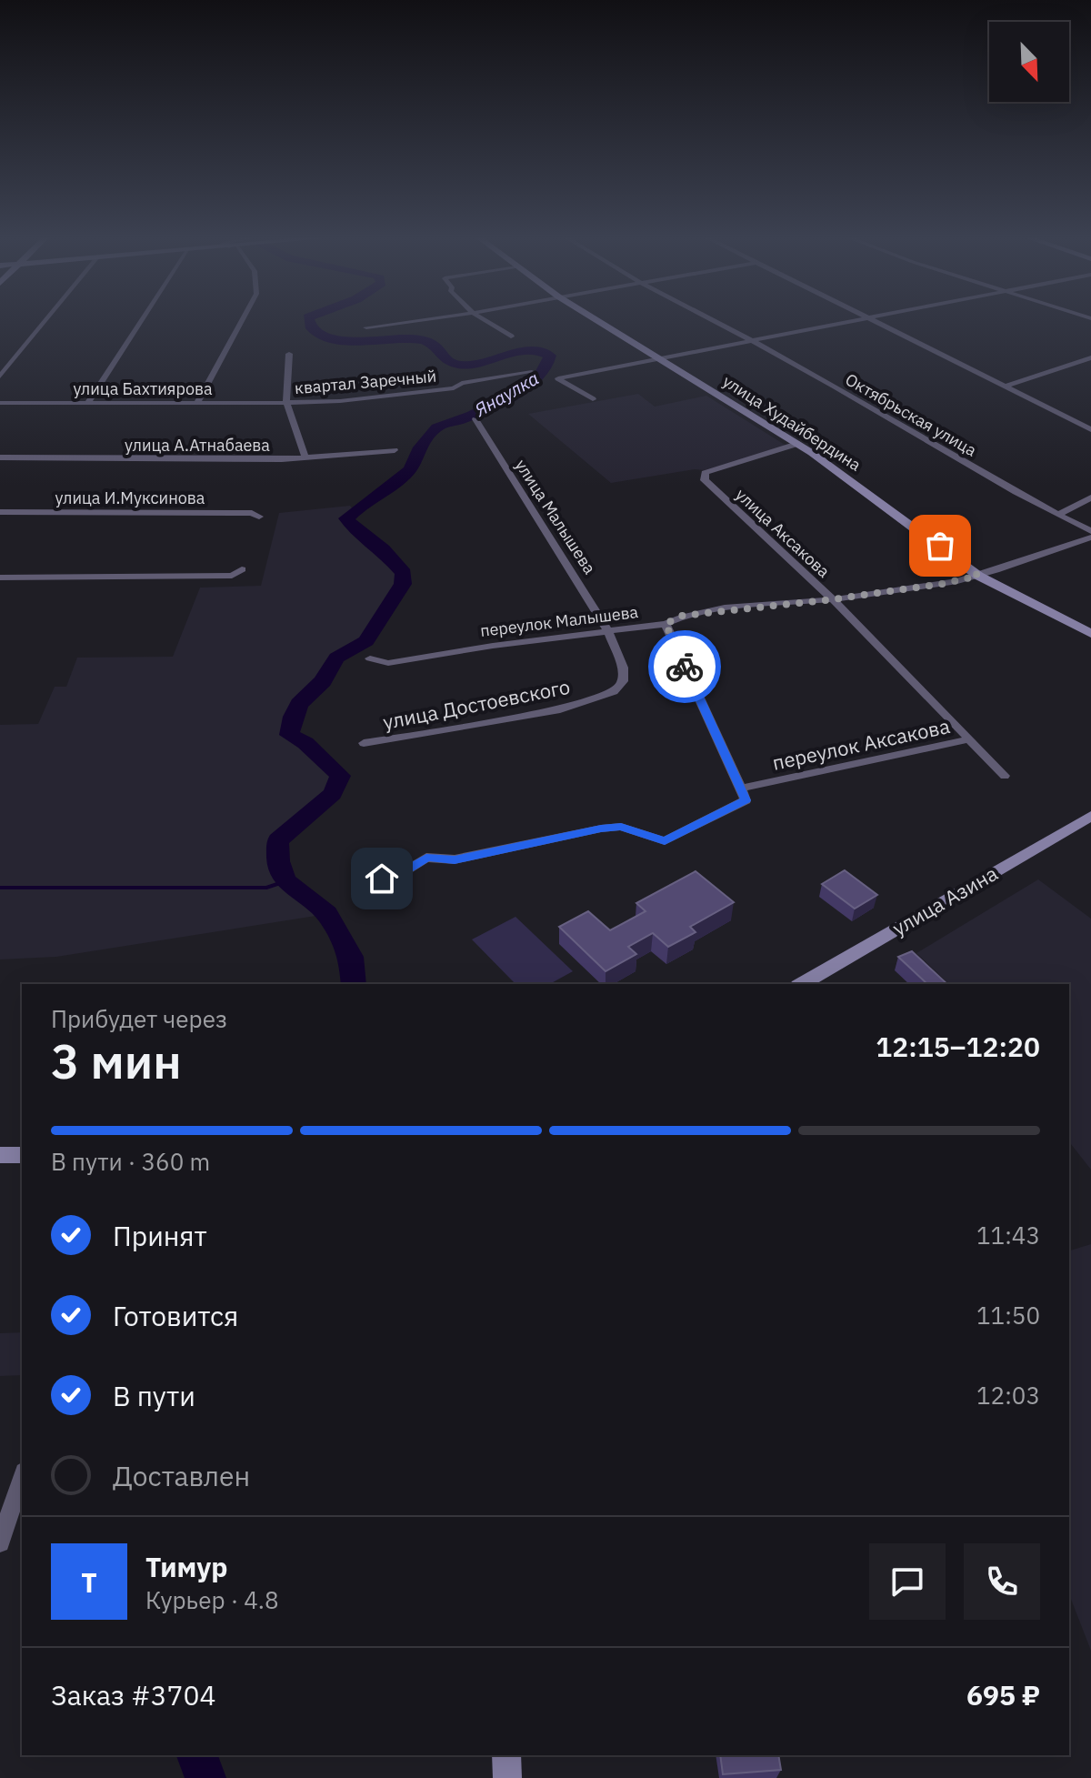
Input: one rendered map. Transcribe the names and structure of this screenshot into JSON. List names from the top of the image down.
{
  "streets": {
    "street": [
      "квартал Заречный",
      "улица Бахтиярова",
      "Октябрьская улица",
      "улица Худайбердина",
      "улица А.Атнабаева",
      "улица И.Муксинова",
      "улица Малышева",
      "улица Аксакова",
      "переулок Малышева",
      "улица Достоевского",
      "переулок Аксакова",
      "улица Азина"
    ]
  },
  "crossings": [
    ["квартал Заречный", "улица Бахтиярова"],
    ["квартал Заречный", "улица А.Атнабаева"],
    ["улица Худайбердина", "улица Аксакова"],
    ["улица Худайбердина", "переулок Малышева"],
    ["улица Малышева", "переулок Малышева"],
    ["улица Малышева", "улица Достоевского"],
    ["улица Аксакова", "переулок Малышева"],
    ["улица Аксакова", "переулок Аксакова"],
    ["переулок Малышева", "улица Достоевского"]
  ],
  "water": ["Янаулка"],
  "north": "bottom right",
  "page": {
    "heading": ["3 мин", "Прибудет через", "12:15–12:20"],
    "panel": [
      "Тимур",
      "Курьер · 4.8",
      "Заказ #3704",
      "695 ₽"
    ],
    "bar": "В пути · 360 m",
    "list": [
      ["Принят", "11:43"],
      ["Готовится", "11:50"],
      ["В пути", "12:03"],
      "Доставлен"
    ],
    "round": "Т"
  }
}
